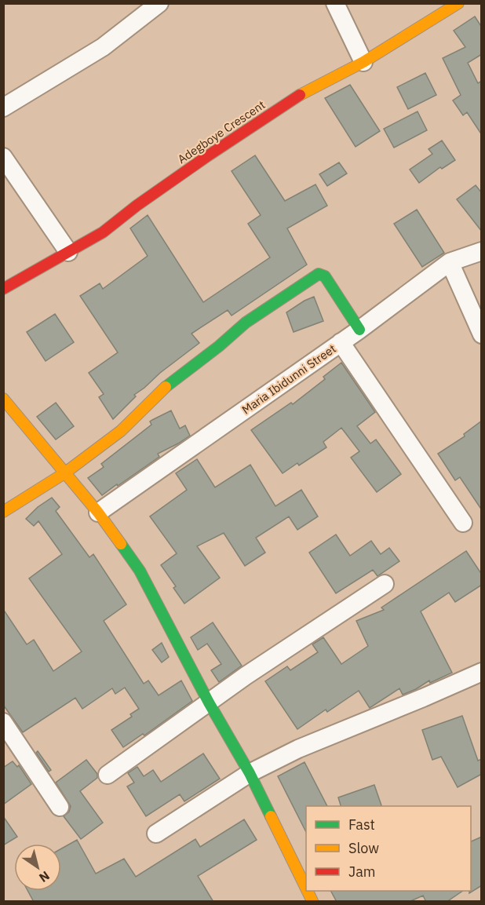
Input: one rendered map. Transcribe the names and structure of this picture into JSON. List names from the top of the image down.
{
  "streets": {
    "street": ["Adegboye Crescent", "Maria Ibidunni Street"]
  },
  "legend": ["Fast", "Slow", "Jam"],
  "north": "bottom right"
}
